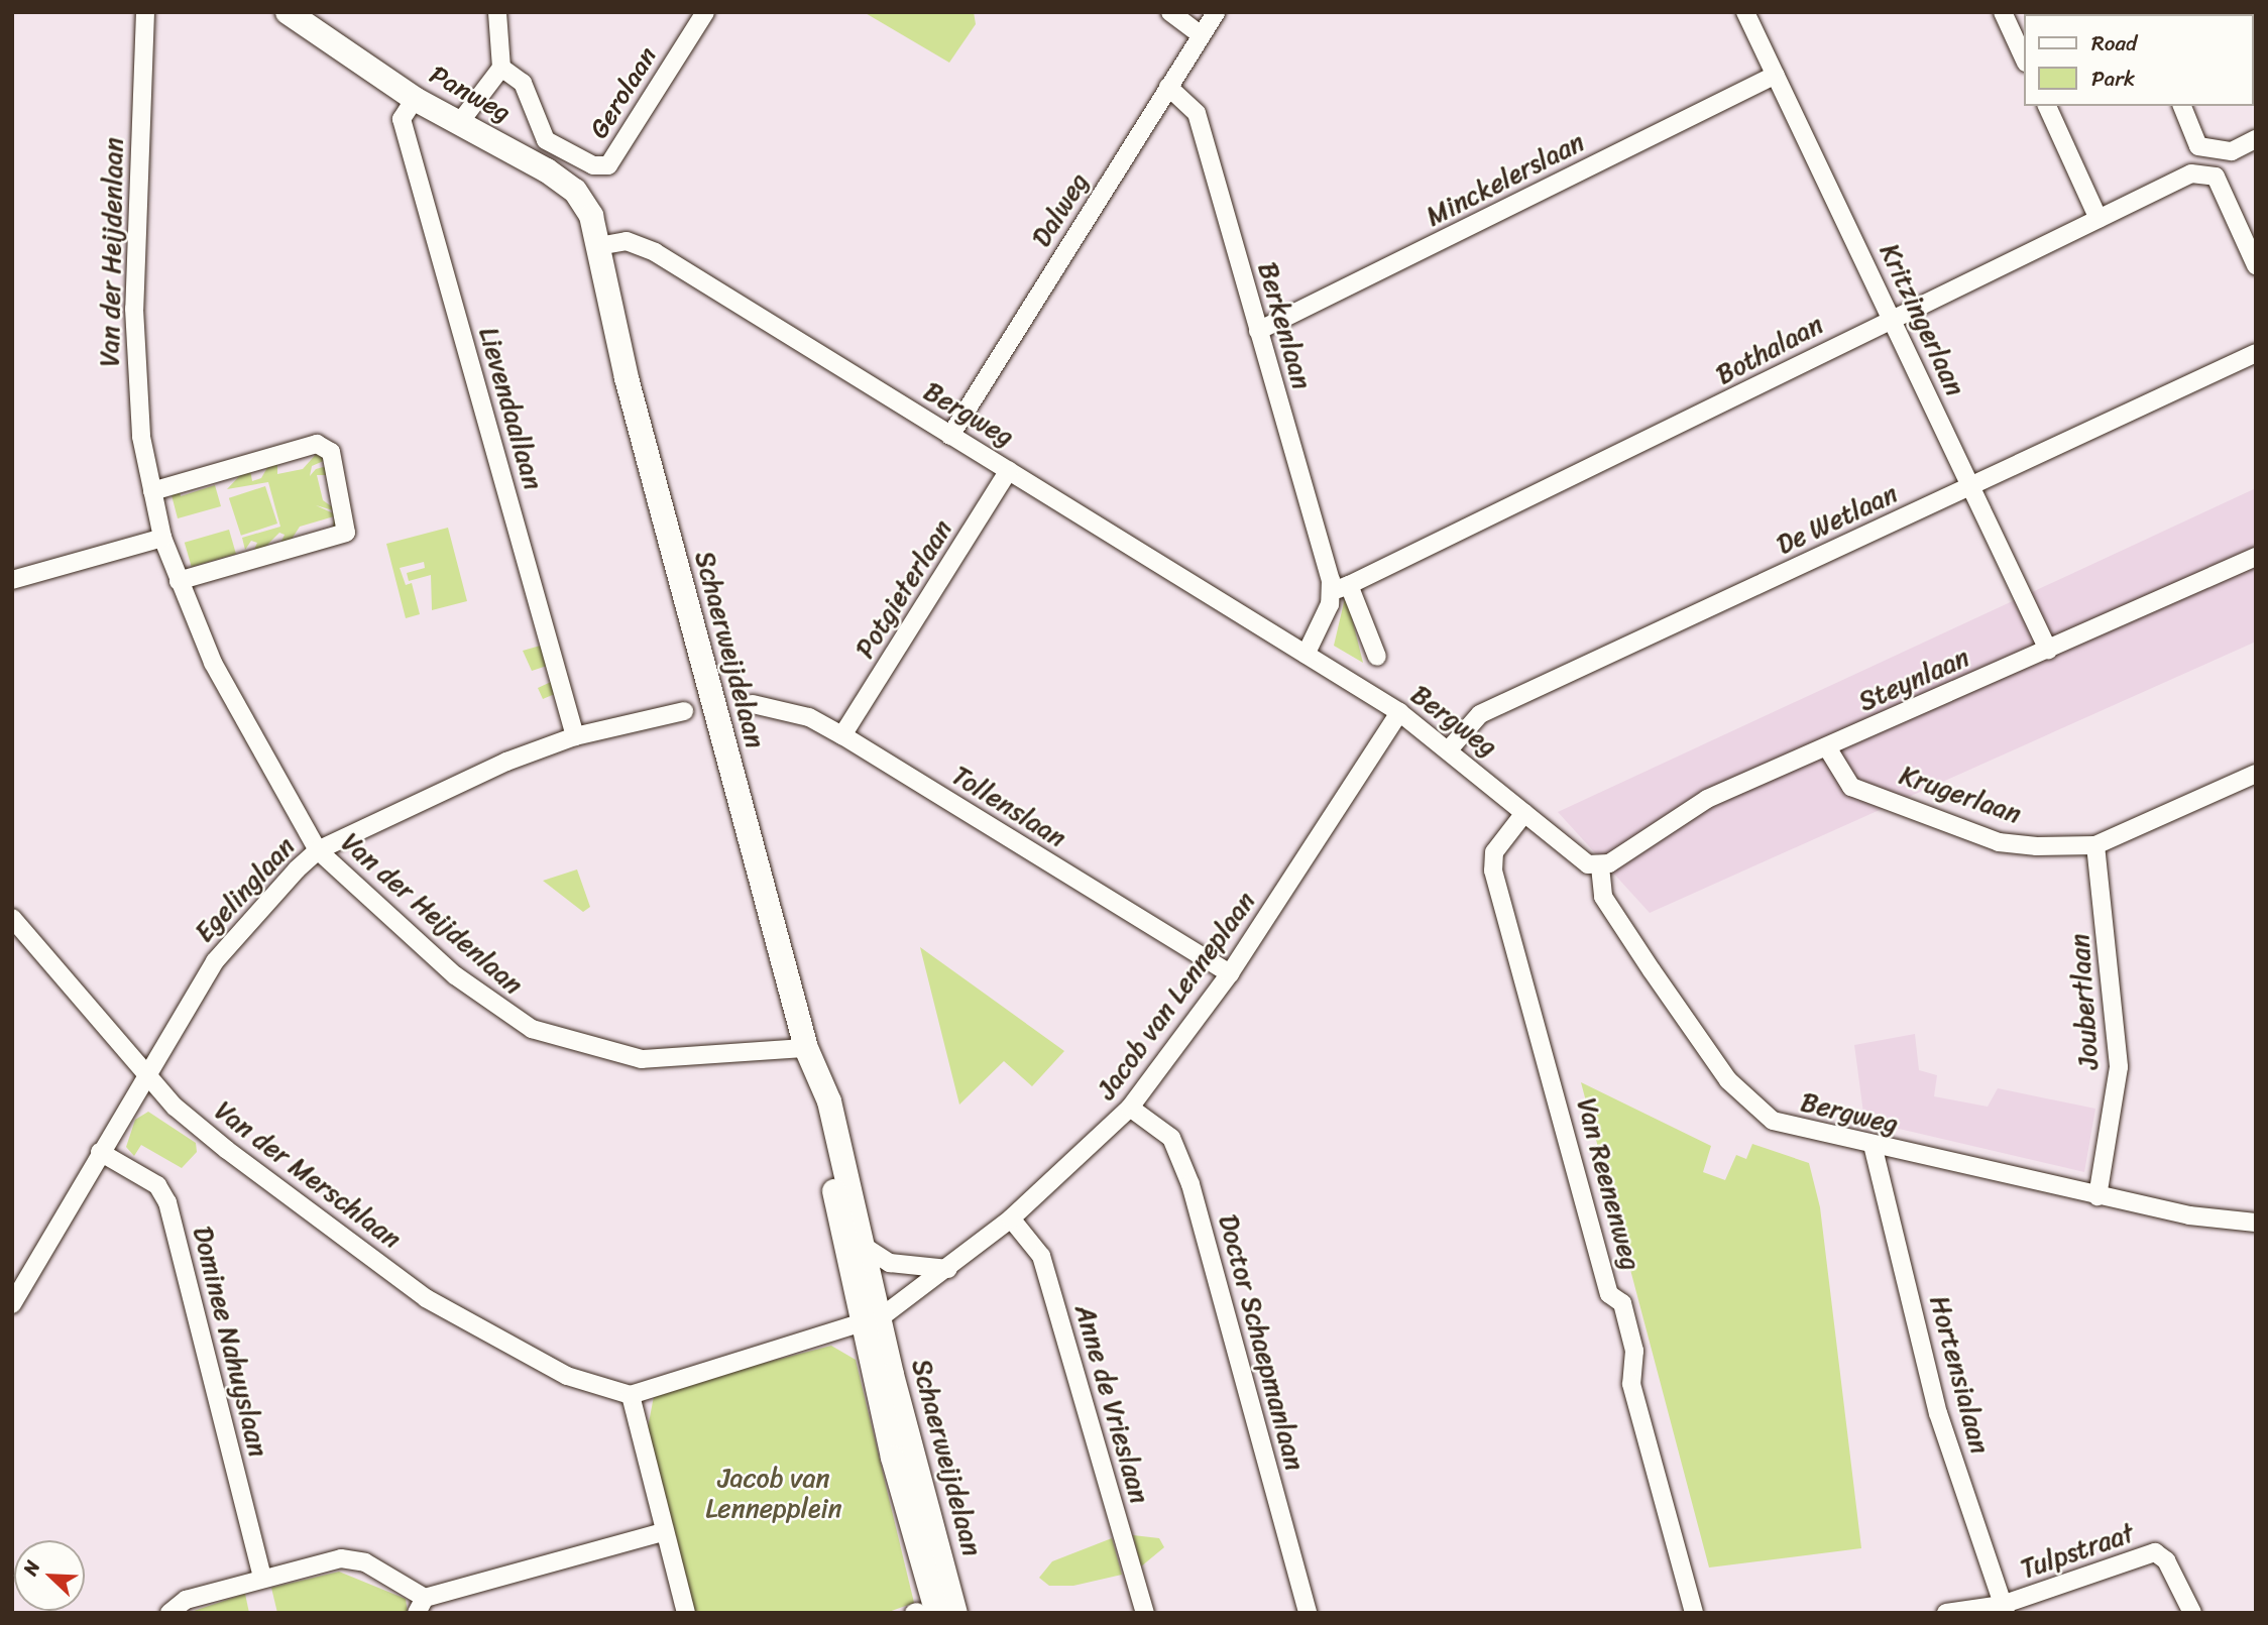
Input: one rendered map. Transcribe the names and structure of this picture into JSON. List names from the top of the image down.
{
  "streets": {
    "street": [
      "Gerolaan",
      "Panweg",
      "Minckelerslaan",
      "Dalweg",
      "Van der Heijdenlaan",
      "Kritzingerlaan",
      "Berkenlaan",
      "Bothalaan",
      "Lievendaallaan",
      "Bergweg",
      "De Wetlaan",
      "Potgieterlaan",
      "Schaerweijdelaan",
      "Steynlaan",
      "Krugerlaan",
      "Tollenslaan",
      "Egelinglaan",
      "Jacob van Lenneplaan",
      "Joubertlaan",
      "Van der Merschlaan",
      "Van Reenenweg",
      "Dominee Nahuyslaan",
      "Doctor Schaepmanlaan",
      "Hortensialaan",
      "Anne de Vrieslaan",
      "Tulpstraat"
    ]
  },
  "crossings": [
    ["Panweg", "Lievendaallaan"],
    ["Panweg", "Bergweg"],
    ["Panweg", "Schaerweijdelaan"],
    ["Minckelerslaan", "Kritzingerlaan"],
    ["Minckelerslaan", "Berkenlaan"],
    ["Dalweg", "Berkenlaan"],
    ["Dalweg", "Bergweg"],
    ["Van der Heijdenlaan", "Schaerweijdelaan"],
    ["Van der Heijdenlaan", "Egelinglaan"],
    ["Kritzingerlaan", "Bothalaan"],
    ["Kritzingerlaan", "De Wetlaan"],
    ["Kritzingerlaan", "Steynlaan"],
    ["Berkenlaan", "Bothalaan"],
    ["Lievendaallaan", "Egelinglaan"],
    ["Bergweg", "De Wetlaan"],
    ["Bergweg", "Potgieterlaan"],
    ["Bergweg", "Schaerweijdelaan"],
    ["Bergweg", "Steynlaan"],
    ["Bergweg", "Jacob van Lenneplaan"],
    ["Bergweg", "Joubertlaan"],
    ["Bergweg", "Van Reenenweg"],
    ["Bergweg", "Hortensialaan"],
    ["Potgieterlaan", "Tollenslaan"],
    ["Schaerweijdelaan", "Jacob van Lenneplaan"],
    ["Steynlaan", "Krugerlaan"],
    ["Krugerlaan", "Joubertlaan"],
    ["Tollenslaan", "Jacob van Lenneplaan"],
    ["Egelinglaan", "Van der Merschlaan"],
    ["Egelinglaan", "Dominee Nahuyslaan"],
    ["Jacob van Lenneplaan", "Doctor Schaepmanlaan"],
    ["Jacob van Lenneplaan", "Anne de Vrieslaan"],
    ["Hortensialaan", "Tulpstraat"]
  ],
  "parks": ["Jacob van Lennepplein"],
  "legend": ["Road", "Park"],
  "north": "top left"
}
